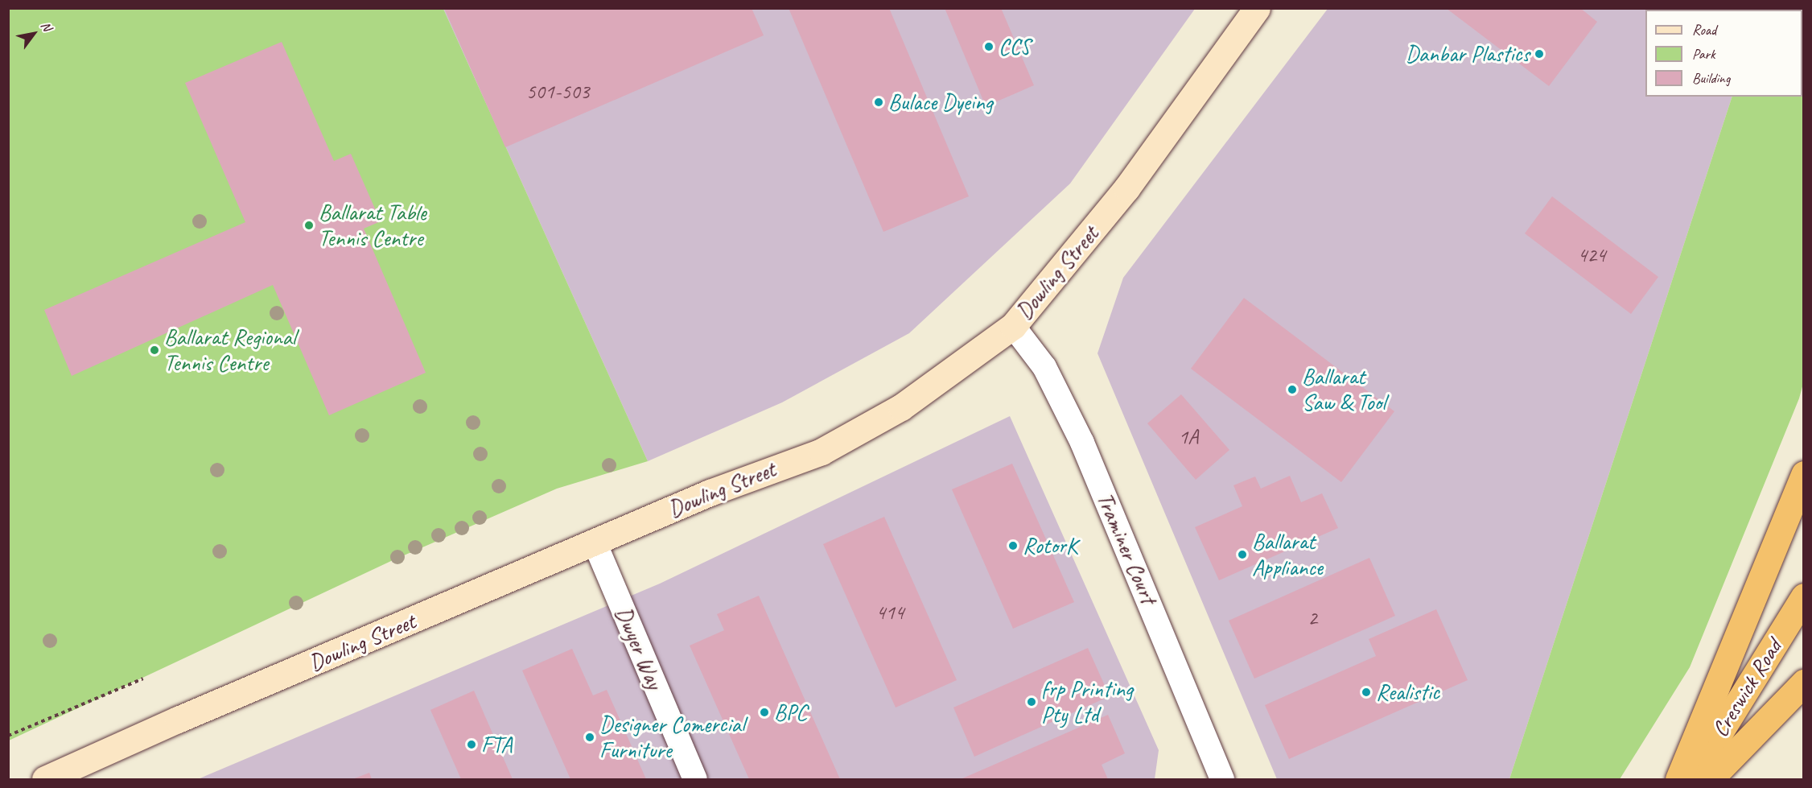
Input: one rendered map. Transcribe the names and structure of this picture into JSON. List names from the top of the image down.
{
  "streets": {
    "highway": ["Creswick Road"],
    "street": ["Dowling Street", "Traminer Court", "Dwyer Way"]
  },
  "crossings": [
    ["Dowling Street", "Traminer Court"],
    ["Dowling Street", "Dwyer Way"]
  ],
  "places": [
    "CCS",
    "Danbar Plastics",
    "Bulace Dyeing",
    "Ballarat Table Tennis Centre",
    "Ballarat Regional Tennis Centre",
    "Ballarat Saw & Tool",
    "RotorK",
    "Ballarat Appliance",
    "Realistic",
    "frp Printing Pty Ltd",
    "BPC",
    "Designer Comercial Furniture",
    "FTA"
  ],
  "house_numbers": [
    "501-503",
    "424",
    "1A",
    "414",
    "2"
  ],
  "legend": ["Road", "Park", "Building"],
  "north": "top right"
}
